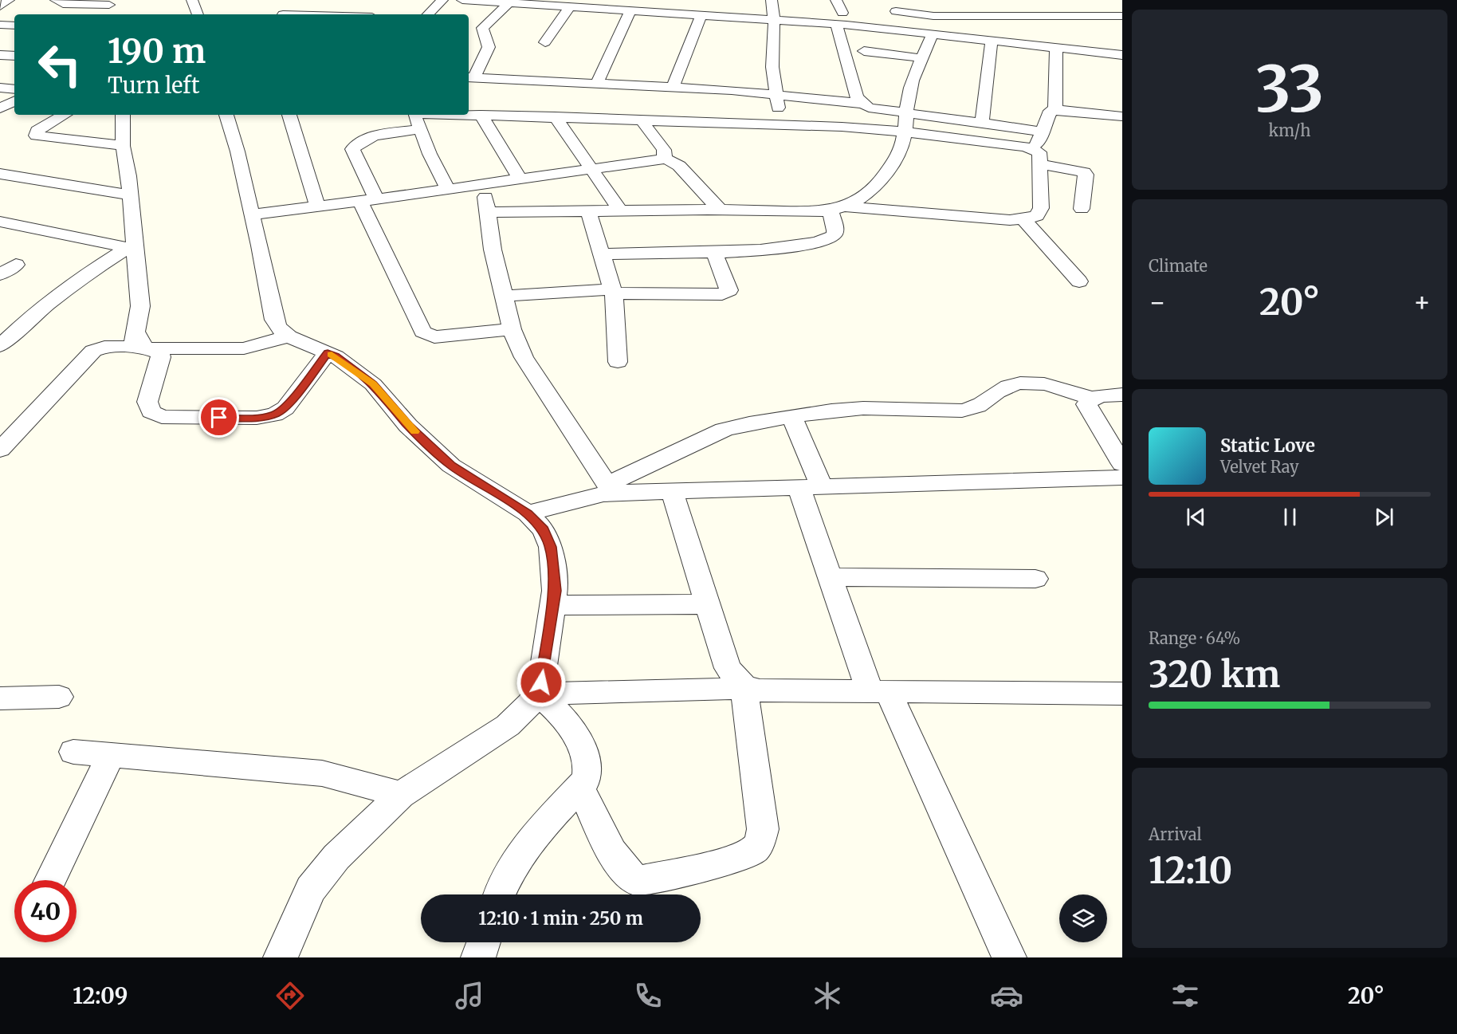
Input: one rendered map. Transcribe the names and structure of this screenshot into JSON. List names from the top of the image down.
{
  "page": {
    "tile": [
      ["33", "km/h"],
      "Climate",
      ["Range · 64%", "320 km"],
      ["Arrival", "12:10"]
    ],
    "turn": ["190 m", "Turn left"],
    "heat": ["−", "20°", "+"],
    "song": ["Static Love", "Velvet Ray"],
    "limit": "40",
    "trip": "12:10 · 1 min · 250 m",
    "tabs": ["12:09", "20°"]
  }
}
